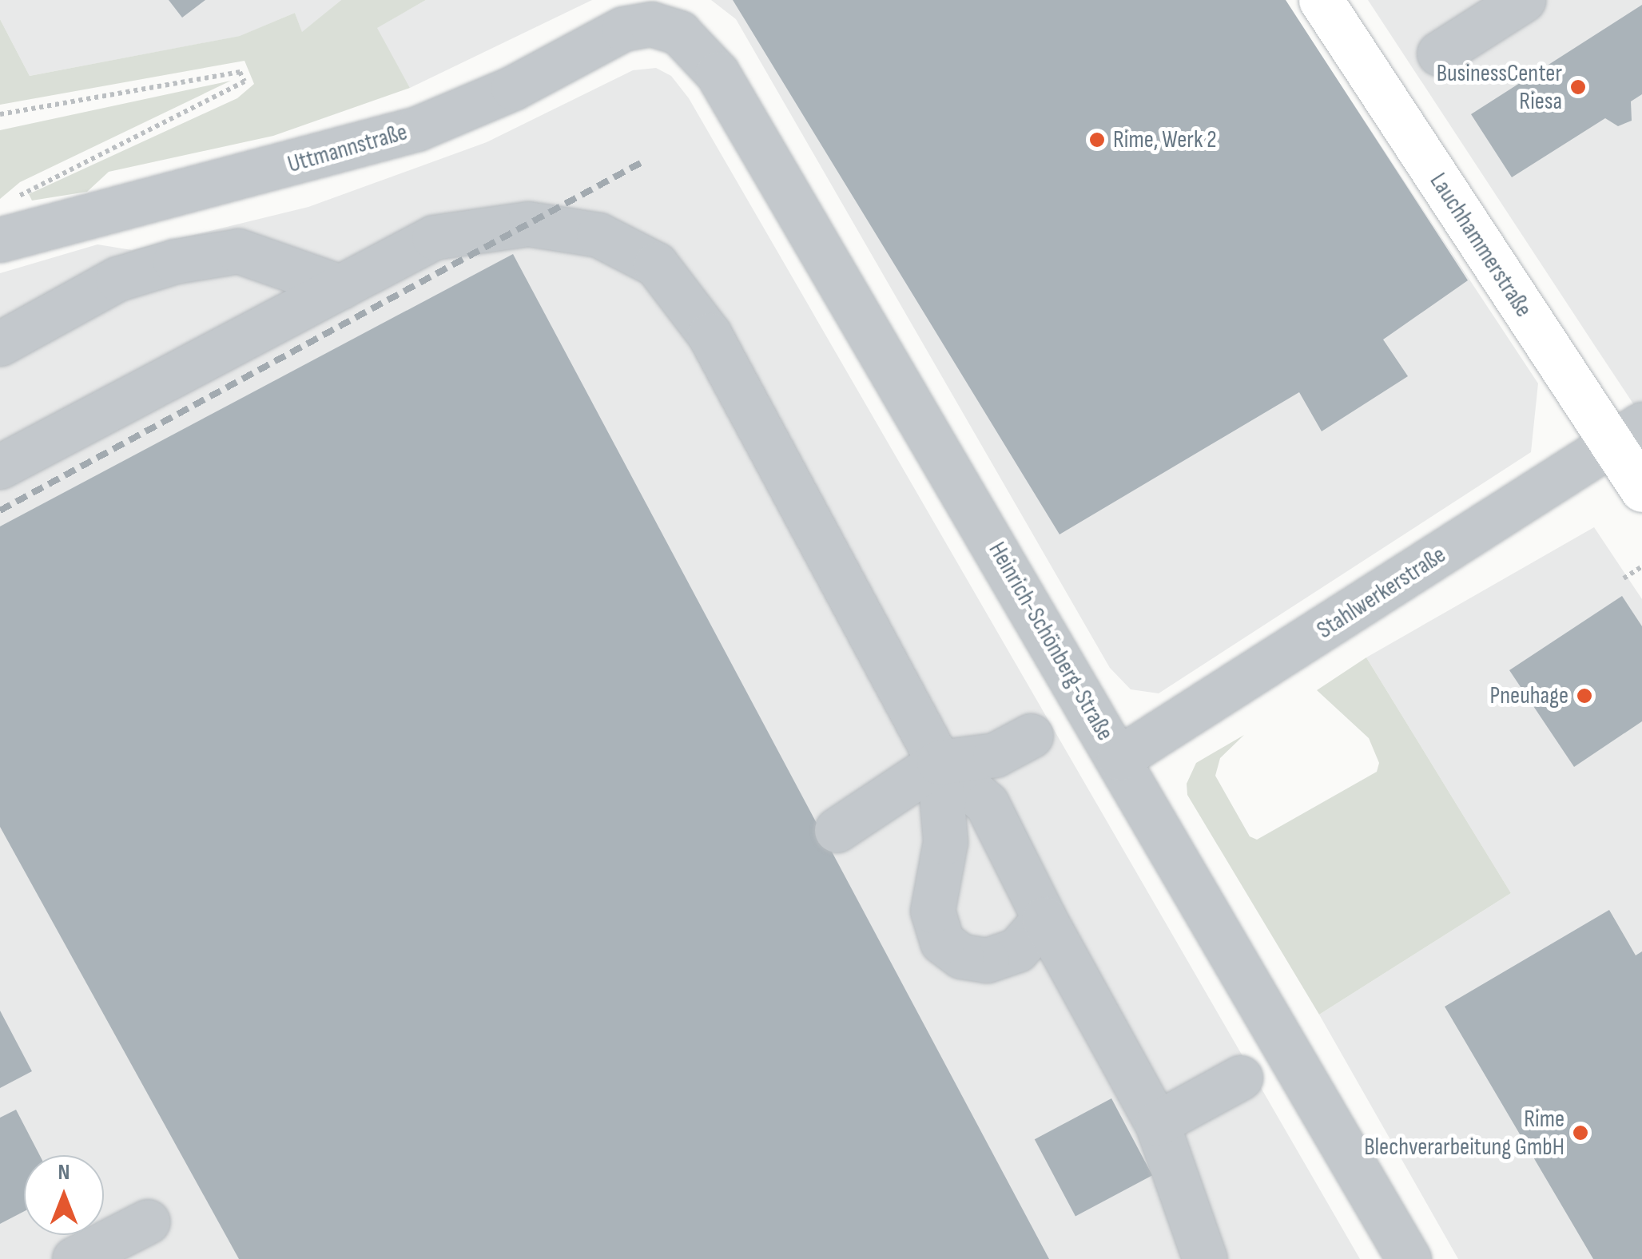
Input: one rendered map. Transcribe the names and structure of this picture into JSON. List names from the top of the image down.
{
  "streets": {
    "main road": ["Lauchhammerstraße"],
    "street": ["Uttmannstraße", "Stahlwerkerstraße", "Heinrich-Schönberg-Straße"]
  },
  "crossings": [
    ["Uttmannstraße", "Heinrich-Schönberg-Straße"],
    ["Lauchhammerstraße", "Stahlwerkerstraße"],
    ["Stahlwerkerstraße", "Heinrich-Schönberg-Straße"]
  ],
  "places": [
    "BusinessCenter Riesa",
    "Rime, Werk 2",
    "Pneuhage",
    "Rime Blechverarbeitung GmbH"
  ],
  "north": "top"
}
